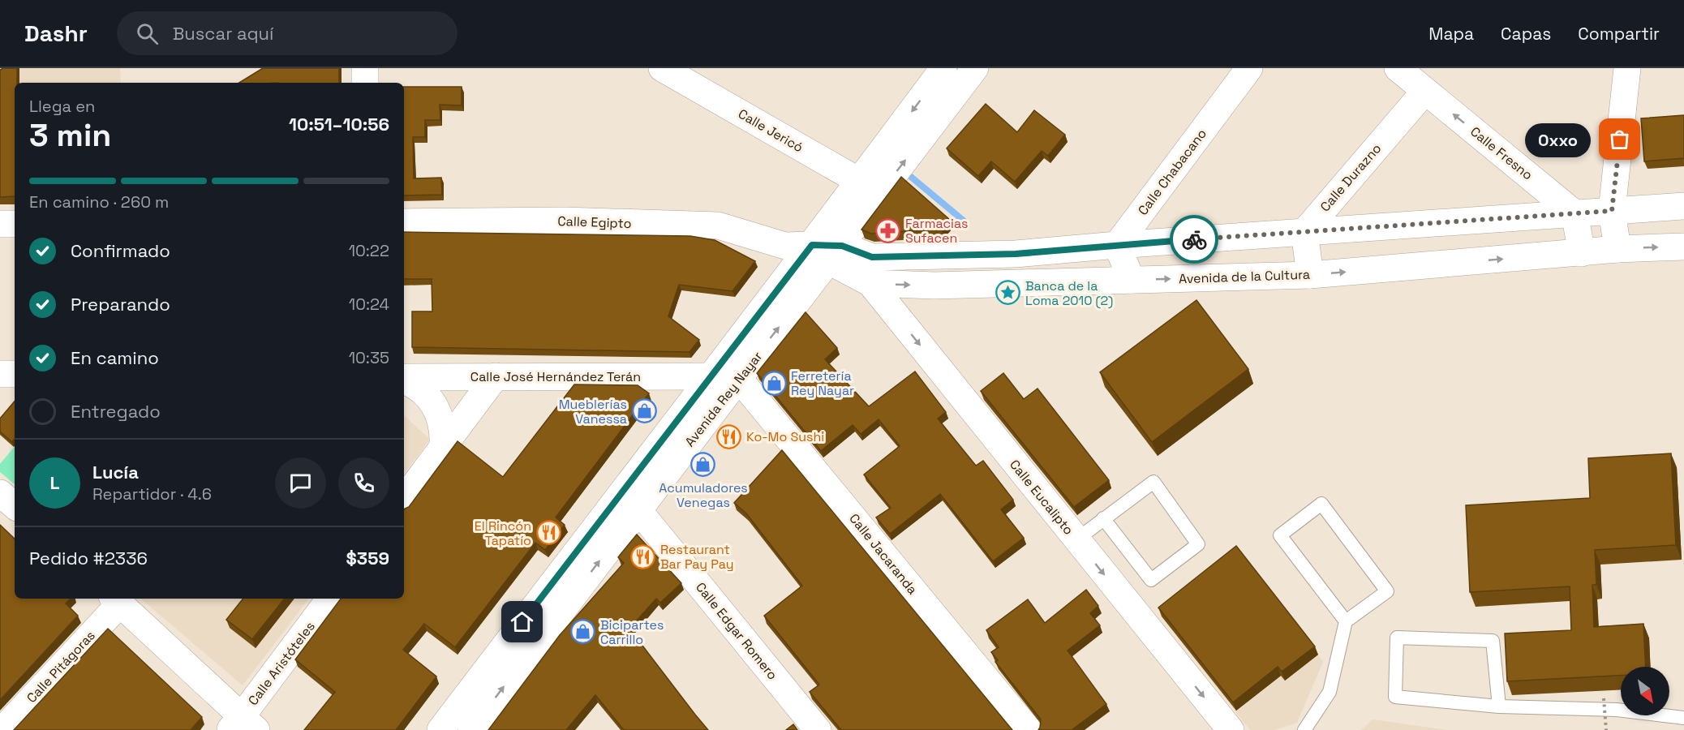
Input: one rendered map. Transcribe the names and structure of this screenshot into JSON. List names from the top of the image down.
{
  "streets": {
    "street": [
      "Calle Jericó",
      "Calle Fresno",
      "Calle Chabacano",
      "Calle Durazno",
      "Calle Egipto",
      "Avenida de la Cultura",
      "Calle José Hernández Terán",
      "Avenida Rey Nayar",
      "Calle Eucalipto",
      "Calle Jacaranda",
      "Calle Edgar Romero",
      "Calle Aristóteles",
      "Calle Pitágoras"
    ]
  },
  "crossings": [
    ["Calle Jericó", "Avenida Rey Nayar"],
    ["Calle Fresno", "Calle Durazno"],
    ["Calle Egipto", "Avenida de la Cultura"],
    ["Calle Egipto", "Avenida Rey Nayar"],
    ["Avenida de la Cultura", "Avenida Rey Nayar"],
    ["Avenida de la Cultura", "Calle Eucalipto"],
    ["Calle José Hernández Terán", "Avenida Rey Nayar"],
    ["Avenida Rey Nayar", "Calle Jacaranda"],
    ["Avenida Rey Nayar", "Calle Edgar Romero"]
  ],
  "one_way": ["Calle Fresno", "Calle Eucalipto"],
  "places": {
    "other": ["Oxxo"],
    "pharmacy": ["Farmacias Sufacen"],
    "place": ["Banca de la Loma 2010 (2)"],
    "shop": [
      "Ferretería Rey Nayar",
      "Mueblerías Vanessa",
      "Acumuladores Venegas",
      "Bicipartes Carrillo"
    ],
    "restaurant": ["Ko-Mo Sushi", "El Rincón Tapatío", "Restaurant Bar Pay Pay"]
  },
  "north": "bottom right",
  "page": {
    "header": "Dashr",
    "search": "Buscar aquí",
    "nav": ["Mapa", "Capas", "Compartir"],
    "heading": ["3 min", "Llega en", "10:51–10:56"],
    "panel": [
      "Lucía",
      "Repartidor · 4.6",
      "Pedido #2336",
      "$359"
    ],
    "bubble": "Oxxo",
    "bar": "En camino · 260 m",
    "list": [
      ["Confirmado", "10:22"],
      ["Preparando", "10:24"],
      ["En camino", "10:35"],
      "Entregado"
    ],
    "round": "L"
  }
}
